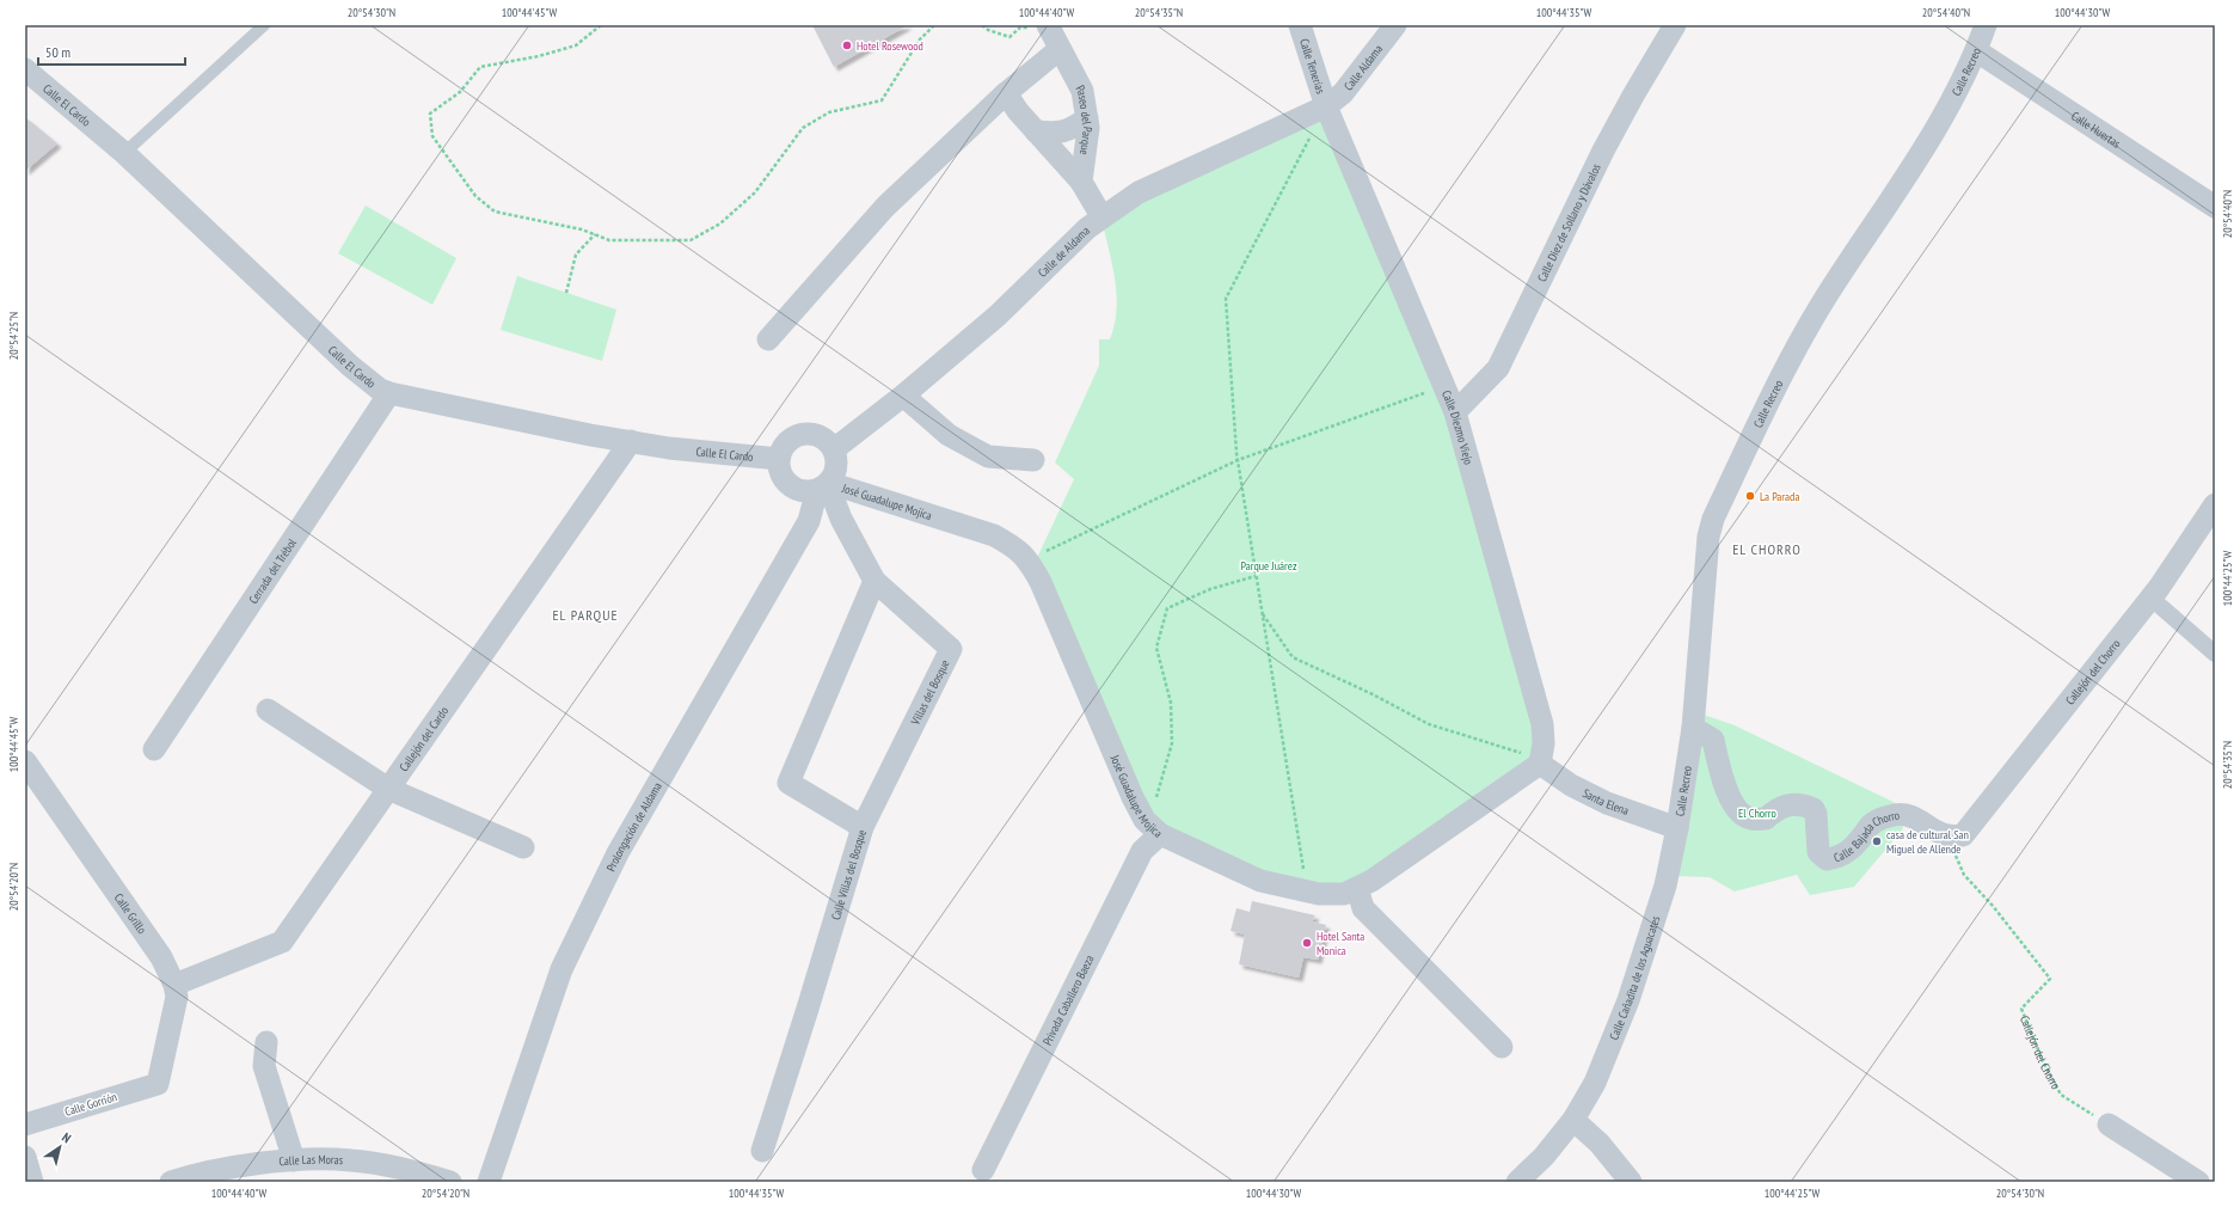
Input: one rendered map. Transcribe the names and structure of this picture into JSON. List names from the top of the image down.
{
  "streets": {
    "street": [
      "Calle Tenerías",
      "Calle Aldama",
      "Calle Recreo",
      "Calle El Cardo",
      "Paseo del Parque",
      "Calle Huertas",
      "Calle Diez de Sollano y Dávalos",
      "Calle de Aldama",
      "Calle Diezmo Viejo",
      "José Guadalupe Mojica",
      "Cerrada del Trébol",
      "Callejón del Chorro",
      "Villas del Bosque",
      "Callejón del Cardo",
      "Santa Elena",
      "Prolongación de Aldama",
      "Calle Bajada Chorro",
      "Calle Villas del Bosque",
      "Calle Grillo",
      "Calle Cañadita de los Aguacates",
      "Privada Caballero Baeza",
      "Calle Gorrión",
      "Calle Las Moras"
    ]
  },
  "crossings": [
    ["Calle Tenerías", "Calle Aldama"],
    ["Calle Tenerías", "Calle de Aldama"],
    ["Calle Tenerías", "Calle Diezmo Viejo"],
    ["Calle Aldama", "Calle de Aldama"],
    ["Calle Aldama", "Calle Diezmo Viejo"],
    ["Calle Recreo", "Calle Huertas"],
    ["Calle Recreo", "Santa Elena"],
    ["Calle Recreo", "Calle Bajada Chorro"],
    ["Calle Recreo", "Calle Cañadita de los Aguacates"],
    ["Calle El Cardo", "Calle de Aldama"],
    ["Calle El Cardo", "José Guadalupe Mojica"],
    ["Calle El Cardo", "Cerrada del Trébol"],
    ["Calle El Cardo", "Callejón del Cardo"],
    ["Calle El Cardo", "Prolongación de Aldama"],
    ["Calle Diez de Sollano y Dávalos", "Calle Diezmo Viejo"],
    ["Calle de Aldama", "Calle Diezmo Viejo"],
    ["Calle de Aldama", "José Guadalupe Mojica"],
    ["Calle de Aldama", "Prolongación de Aldama"],
    ["Calle Diezmo Viejo", "José Guadalupe Mojica"],
    ["Calle Diezmo Viejo", "Santa Elena"],
    ["José Guadalupe Mojica", "Santa Elena"],
    ["José Guadalupe Mojica", "Prolongación de Aldama"],
    ["José Guadalupe Mojica", "Privada Caballero Baeza"],
    ["Callejón del Chorro", "Calle Bajada Chorro"],
    ["Villas del Bosque", "Calle Villas del Bosque"],
    ["Callejón del Cardo", "Calle Grillo"],
    ["Santa Elena", "Calle Cañadita de los Aguacates"],
    ["Calle Grillo", "Calle Gorrión"]
  ],
  "districts": ["EL CHORRO", "EL PARQUE"],
  "parks": ["Parque Juárez", "El Chorro"],
  "places": [
    "Hotel Rosewood",
    "La Parada",
    "casa de cultural San Miguel de Allende",
    "Hotel Santa Monica"
  ],
  "scale_bar": "50 m",
  "north": "top right",
  "coordinates": [
    "20°54'30\"N",
    "100°44'45\"W",
    "100°44'40\"W",
    "20°54'35\"N",
    "100°44'35\"W",
    "20°54'40\"N",
    "100°44'30\"W",
    "20°54'25\"N",
    "100°44'25\"W",
    "20°54'20\"N"
  ]
}
